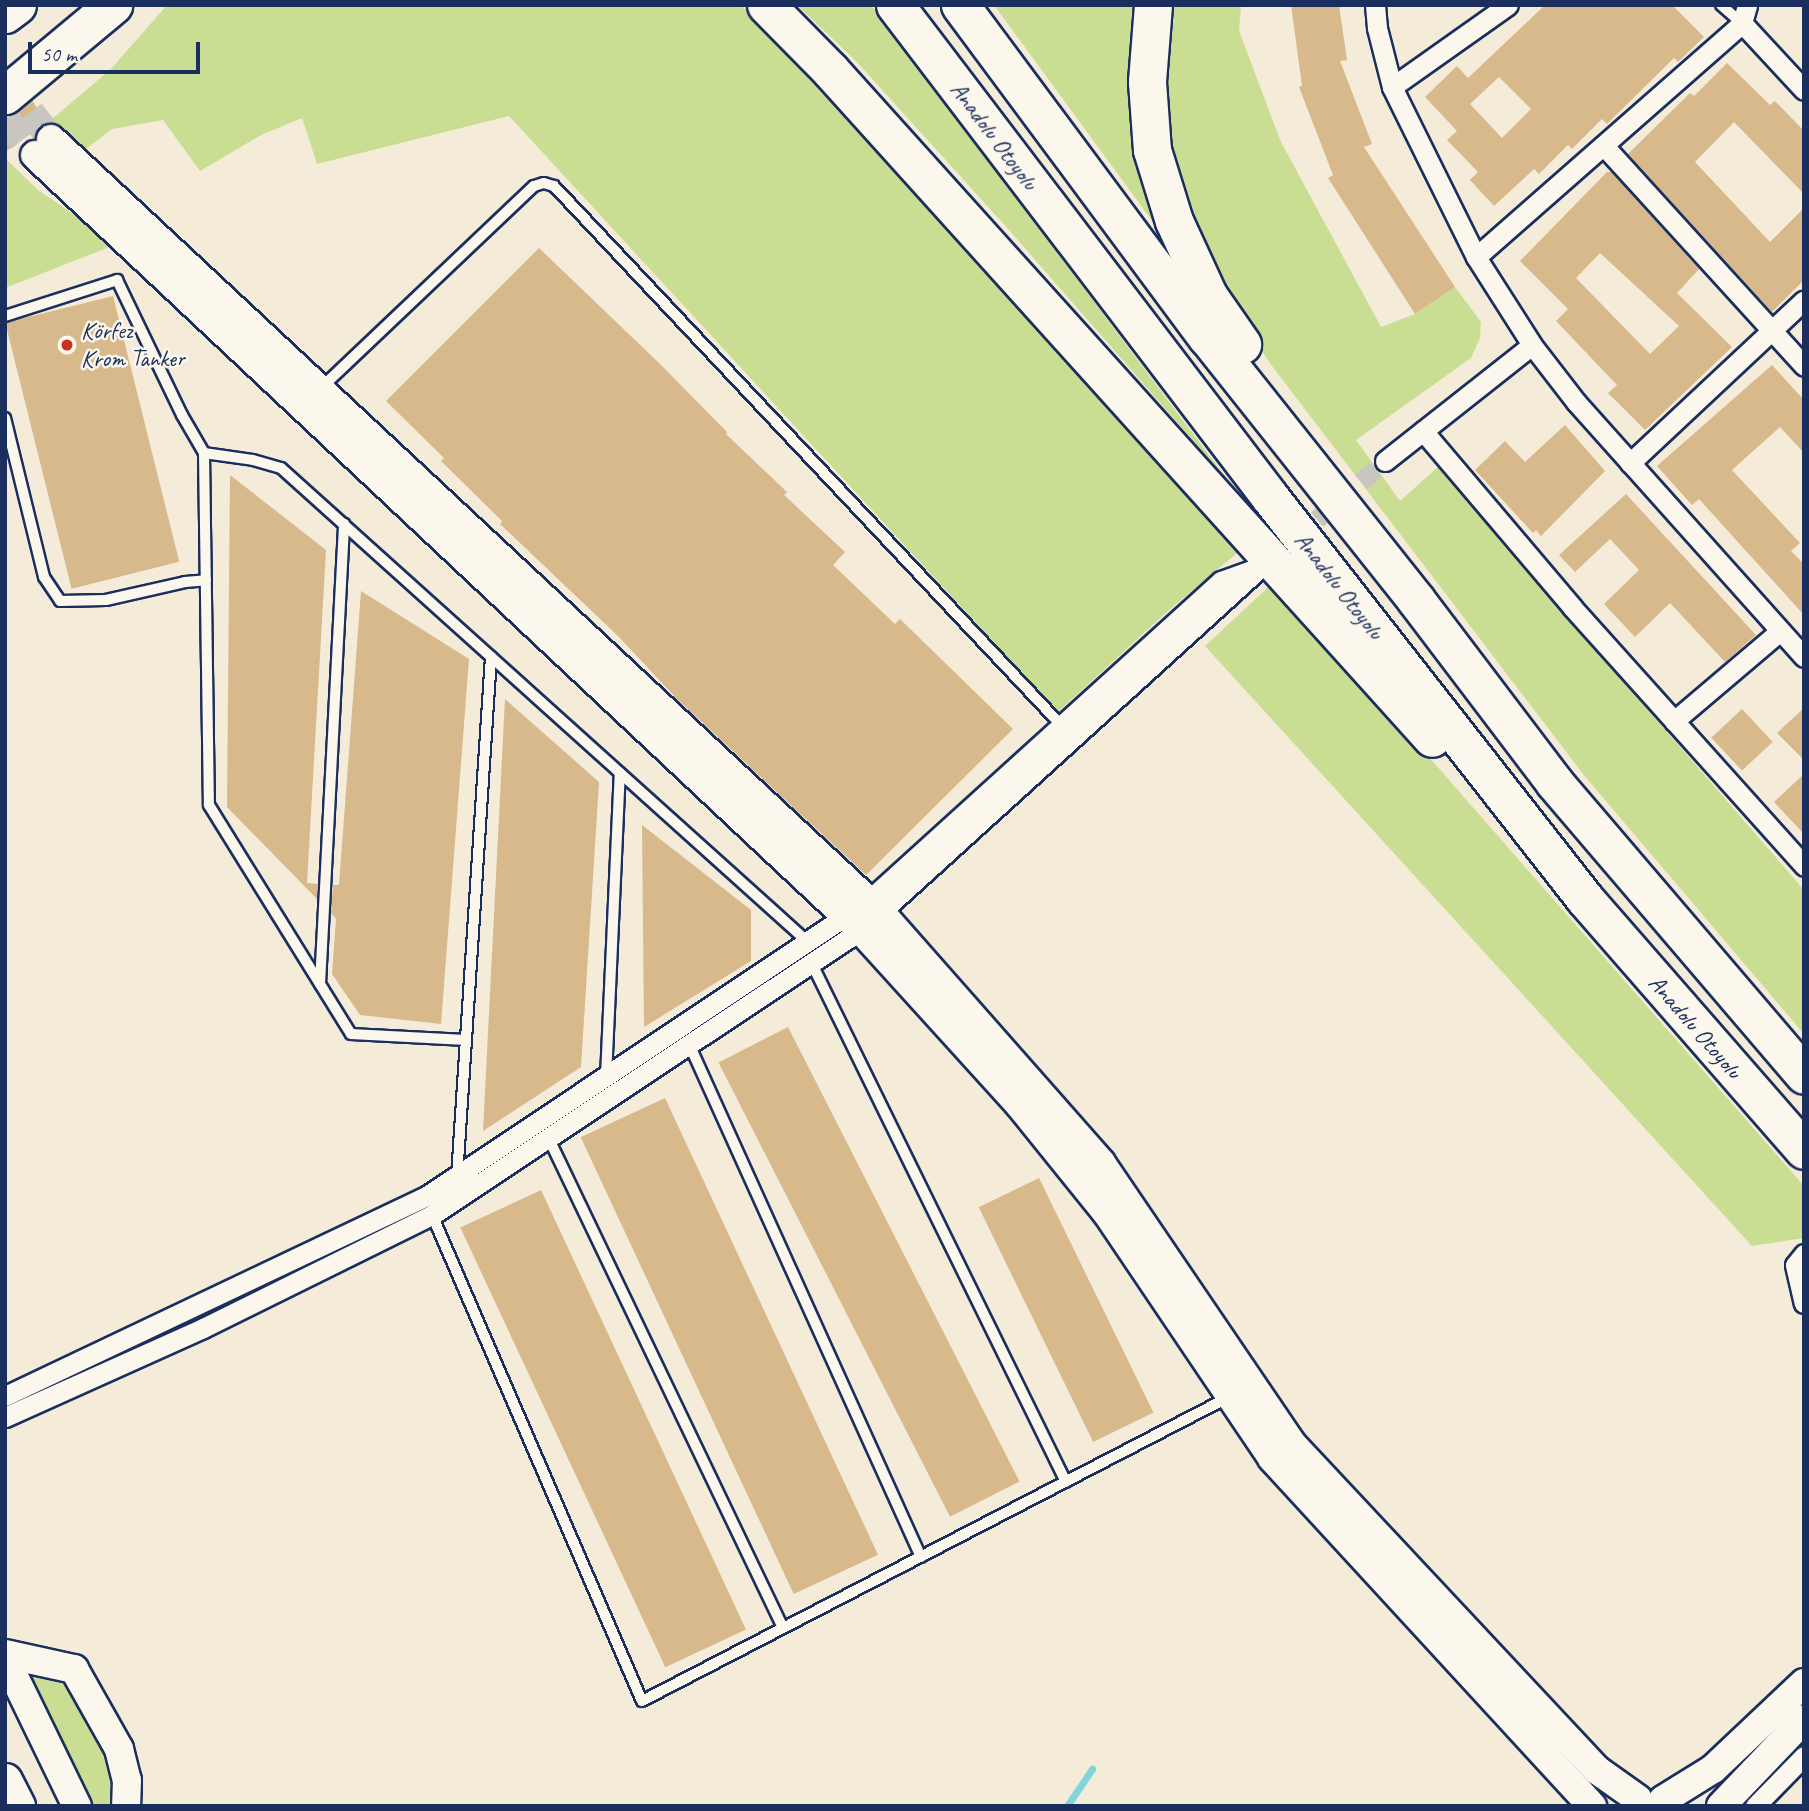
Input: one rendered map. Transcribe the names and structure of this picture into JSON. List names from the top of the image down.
{
  "streets": {
    "highway": ["Anadolu Otoyolu"]
  },
  "places": ["Körfez Krom Tanker"],
  "scale_bar": "50 m"
}
